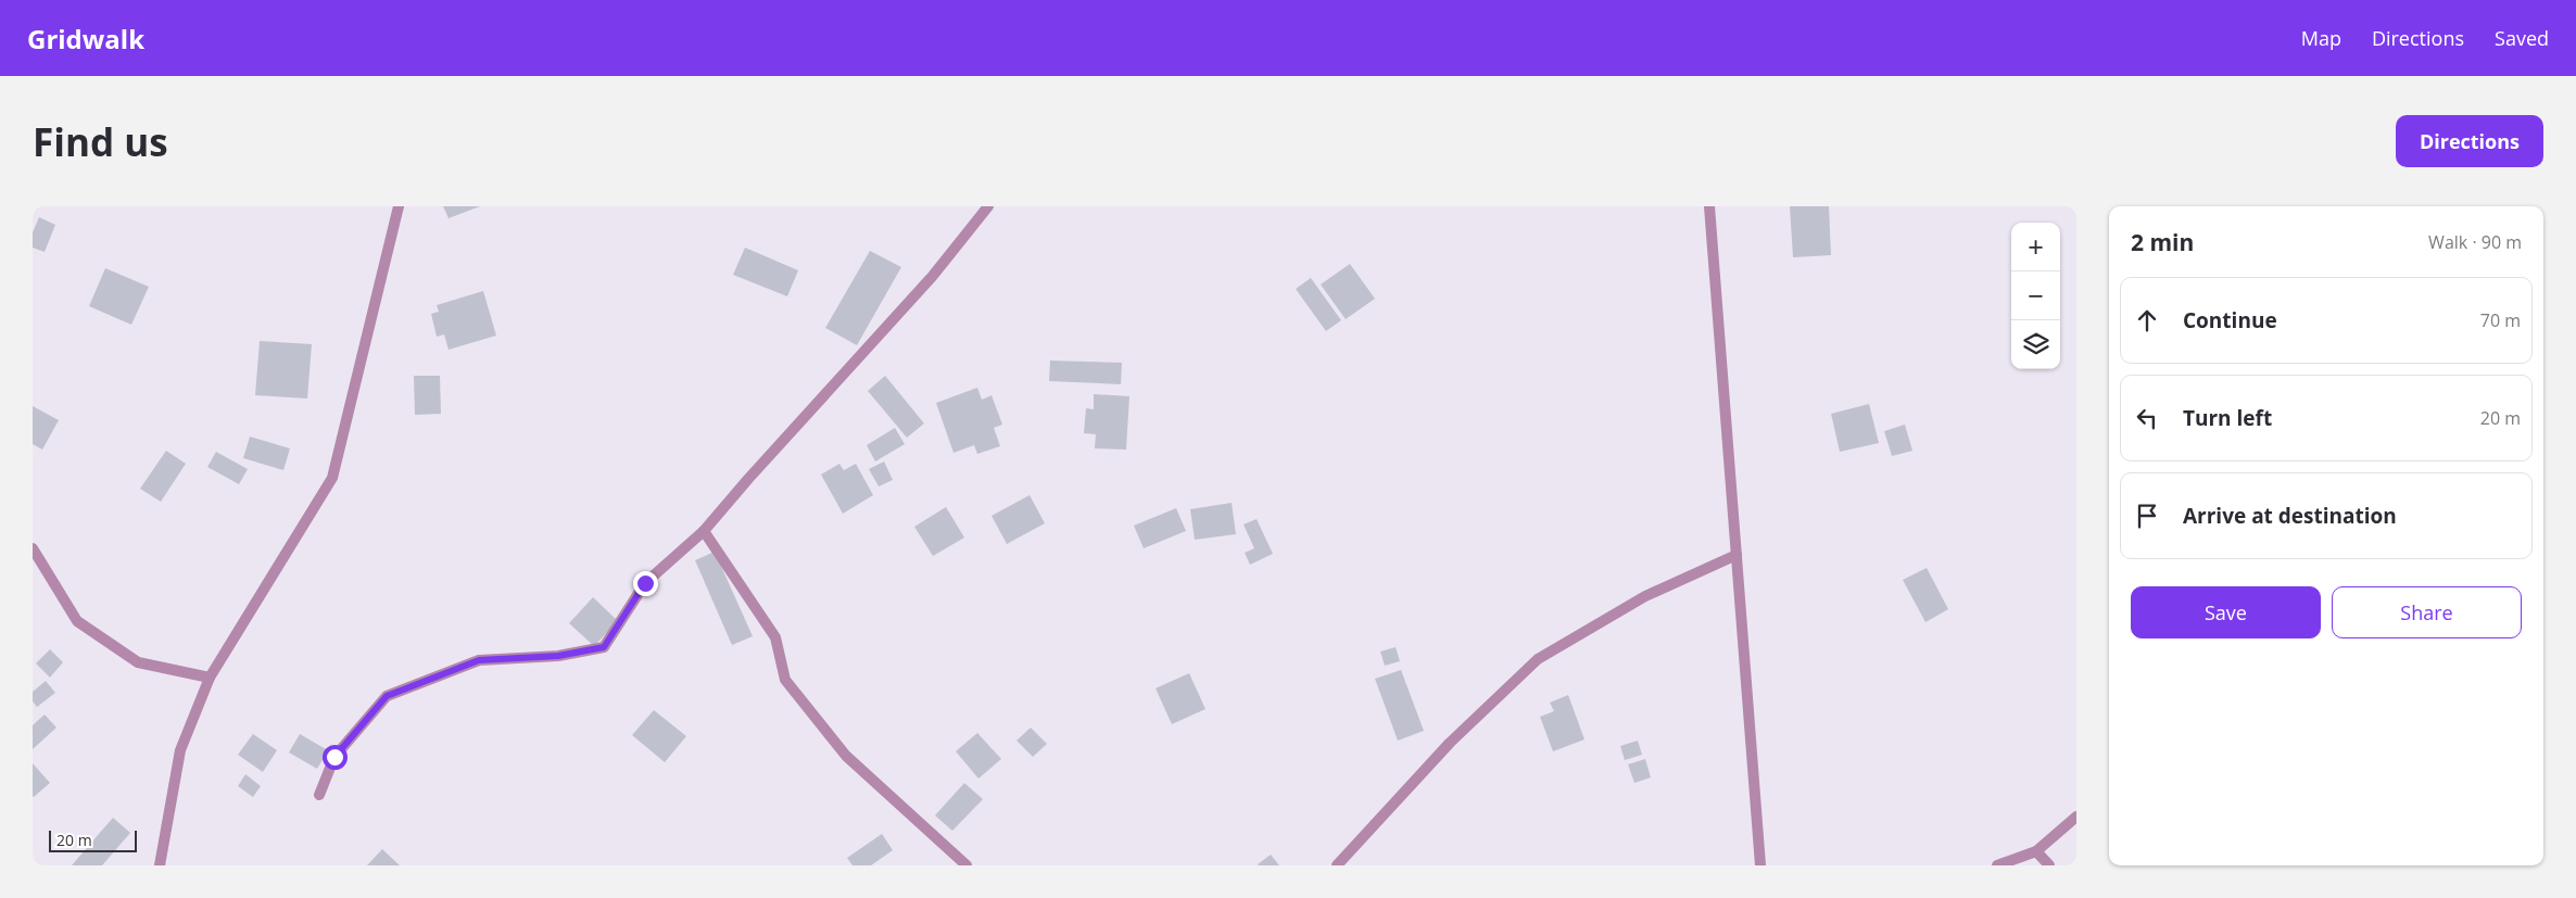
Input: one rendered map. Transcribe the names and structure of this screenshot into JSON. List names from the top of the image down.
{
  "scale_bar": "20 m",
  "page": {
    "header": "Gridwalk",
    "nav": ["Map", "Directions", "Saved"],
    "buttons": [
      "Directions",
      ["Save", "Share"]
    ],
    "title": "Find us",
    "heading": ["2 min", "Walk · 90 m"],
    "map_buttons": ["+", "−"],
    "list": [
      ["Continue", "70 m"],
      ["Turn left", "20 m"],
      "Arrive at destination"
    ],
    "scale": "20 m"
  }
}
